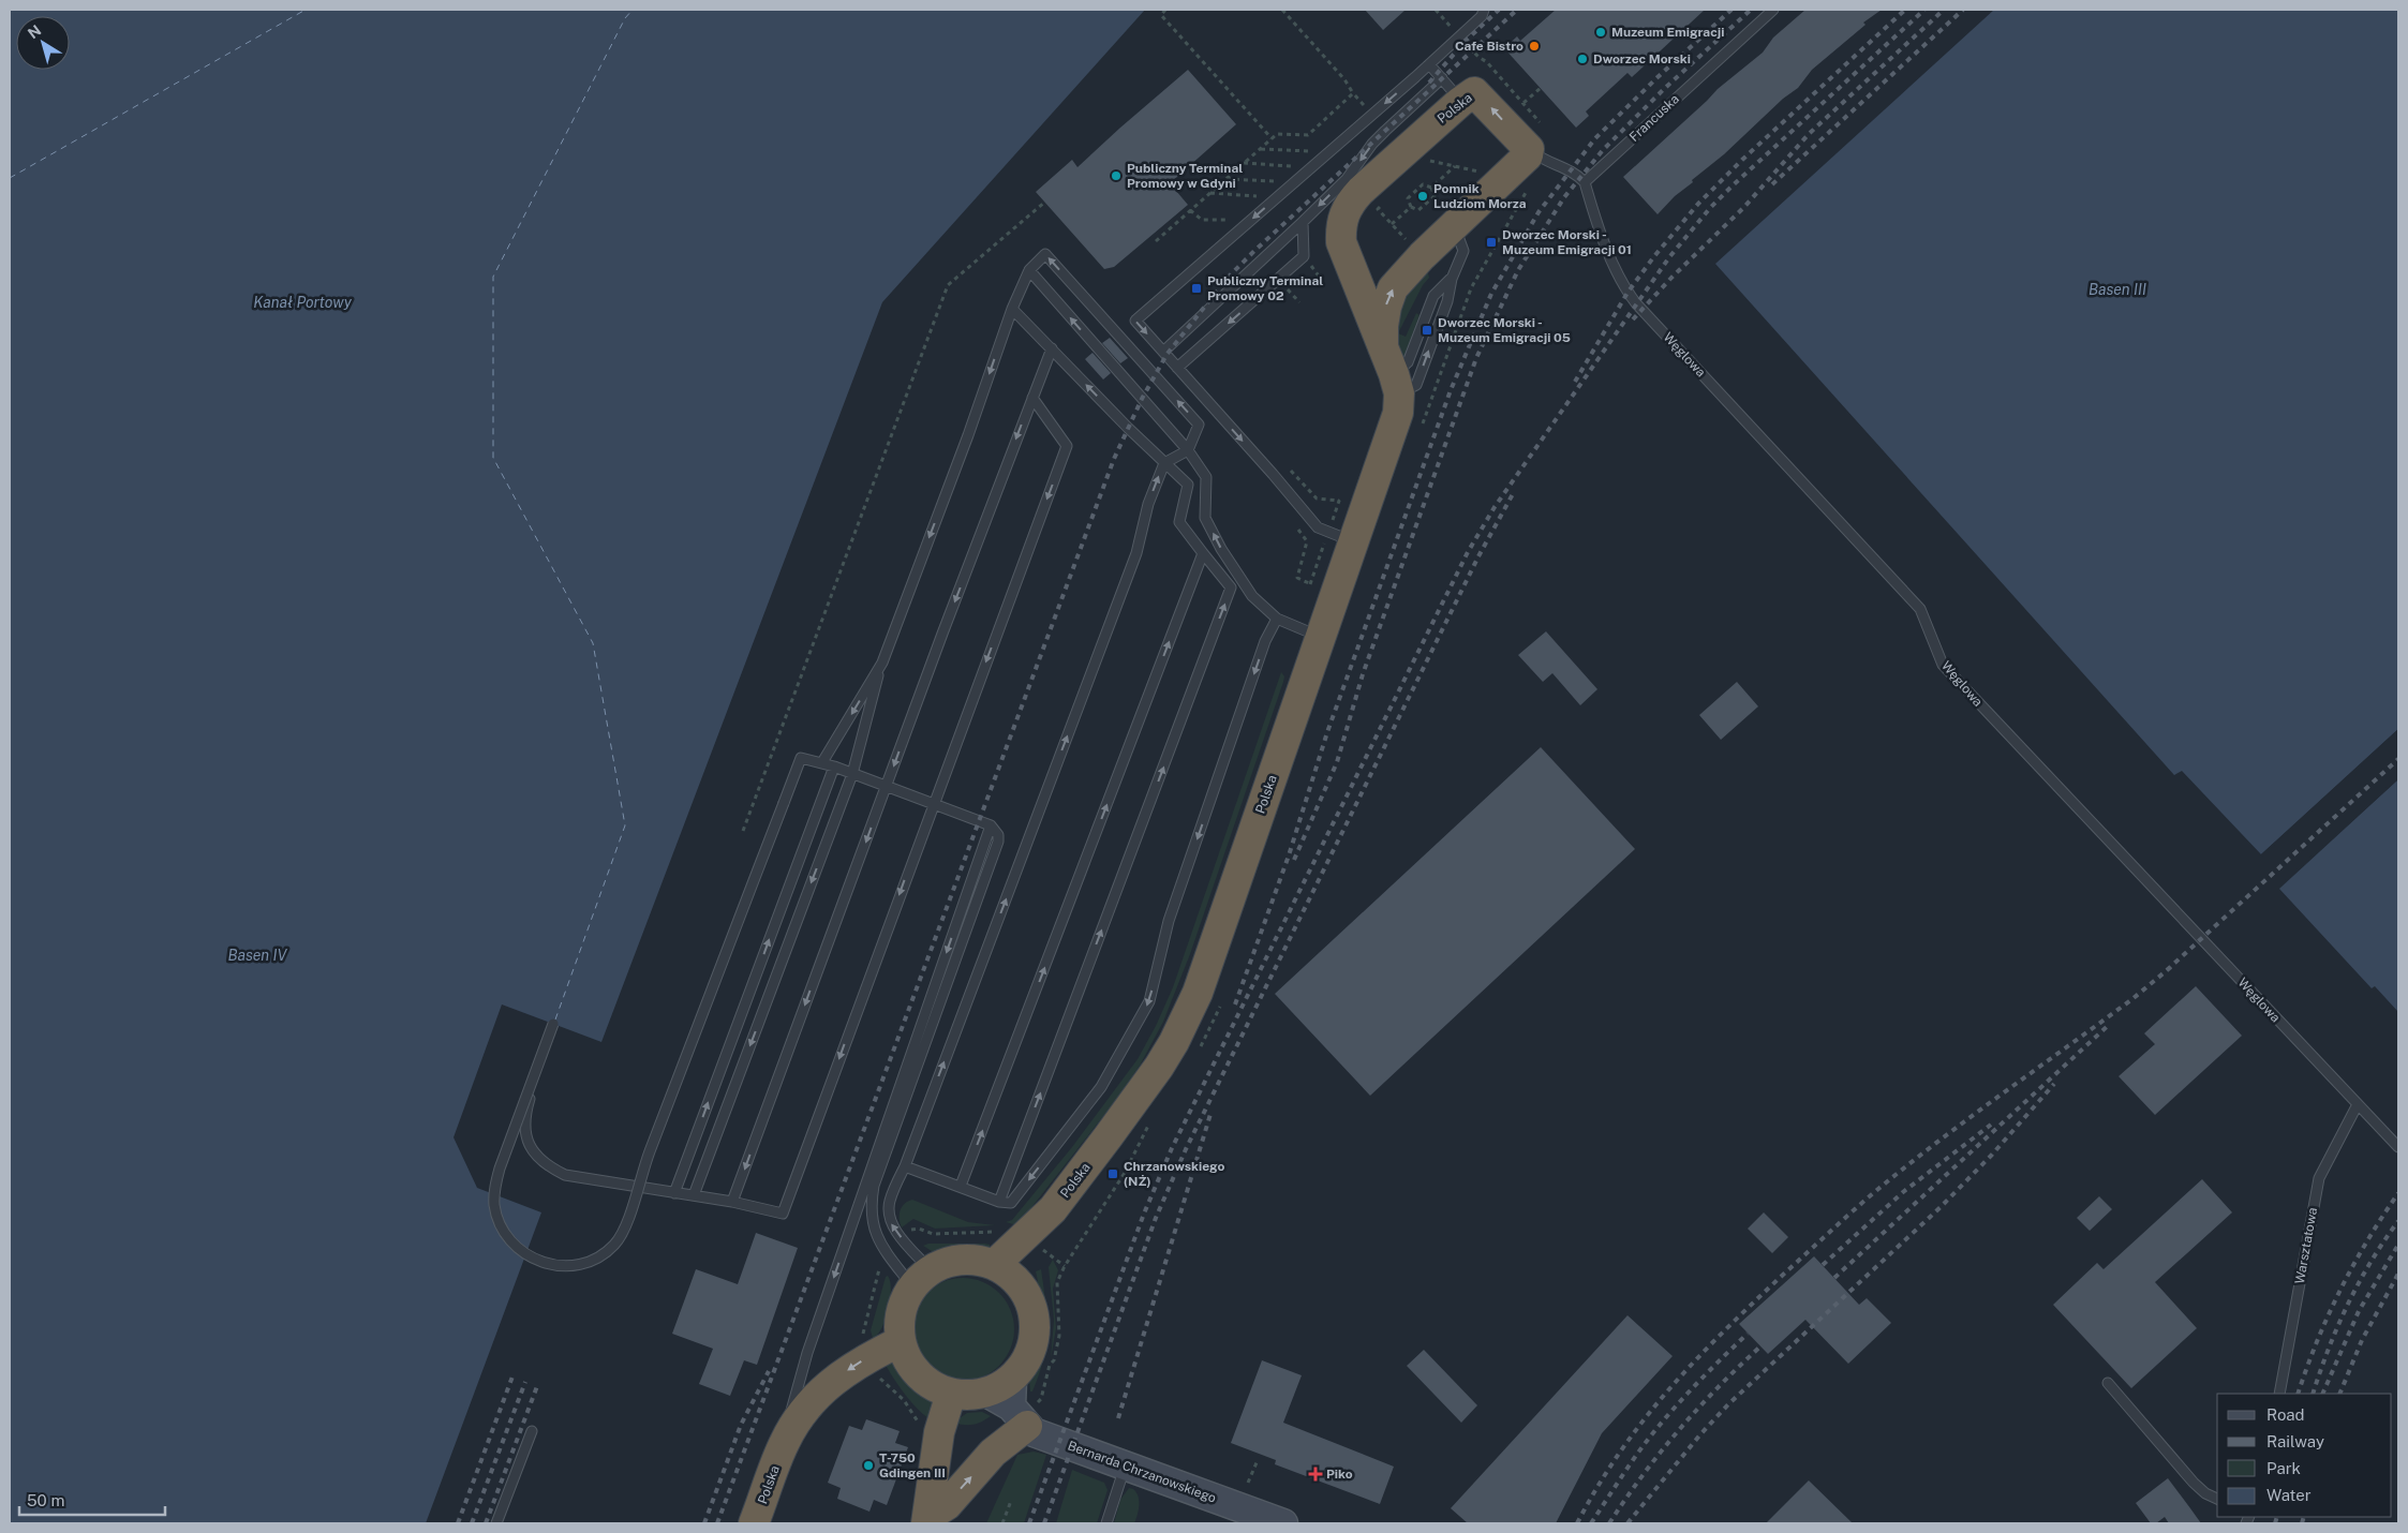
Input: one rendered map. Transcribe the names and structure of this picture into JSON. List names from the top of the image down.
{
  "streets": {
    "highway": ["Polska"],
    "street": ["Bernarda Chrzanowskiego"],
    "lane": ["Francuska", "Węglowa", "Warsztatowa"]
  },
  "crossings": [
    ["Polska", "Bernarda Chrzanowskiego"],
    ["Francuska", "Węglowa"],
    ["Węglowa", "Warsztatowa"]
  ],
  "water": ["Basen III", "Kanał Portowy", "Basen IV"],
  "places": {
    "other": [
      "Muzeum Emigracji",
      "Cafe Bistro",
      "Dworzec Morski",
      "Publiczny Terminal Promowy w Gdyni",
      "Pomnik Ludziom Morza",
      "T-750 Gdingen III"
    ],
    "transit": [
      "Dworzec Morski - Muzeum Emigracji 01",
      "Publiczny Terminal Promowy 02",
      "Dworzec Morski - Muzeum Emigracji 05",
      "Chrzanowskiego (NŻ)"
    ],
    "health": ["Piko"]
  },
  "legend": [
    "Road",
    "Railway",
    "Park",
    "Water"
  ],
  "scale_bar": "50 m",
  "north": "top left"
}
